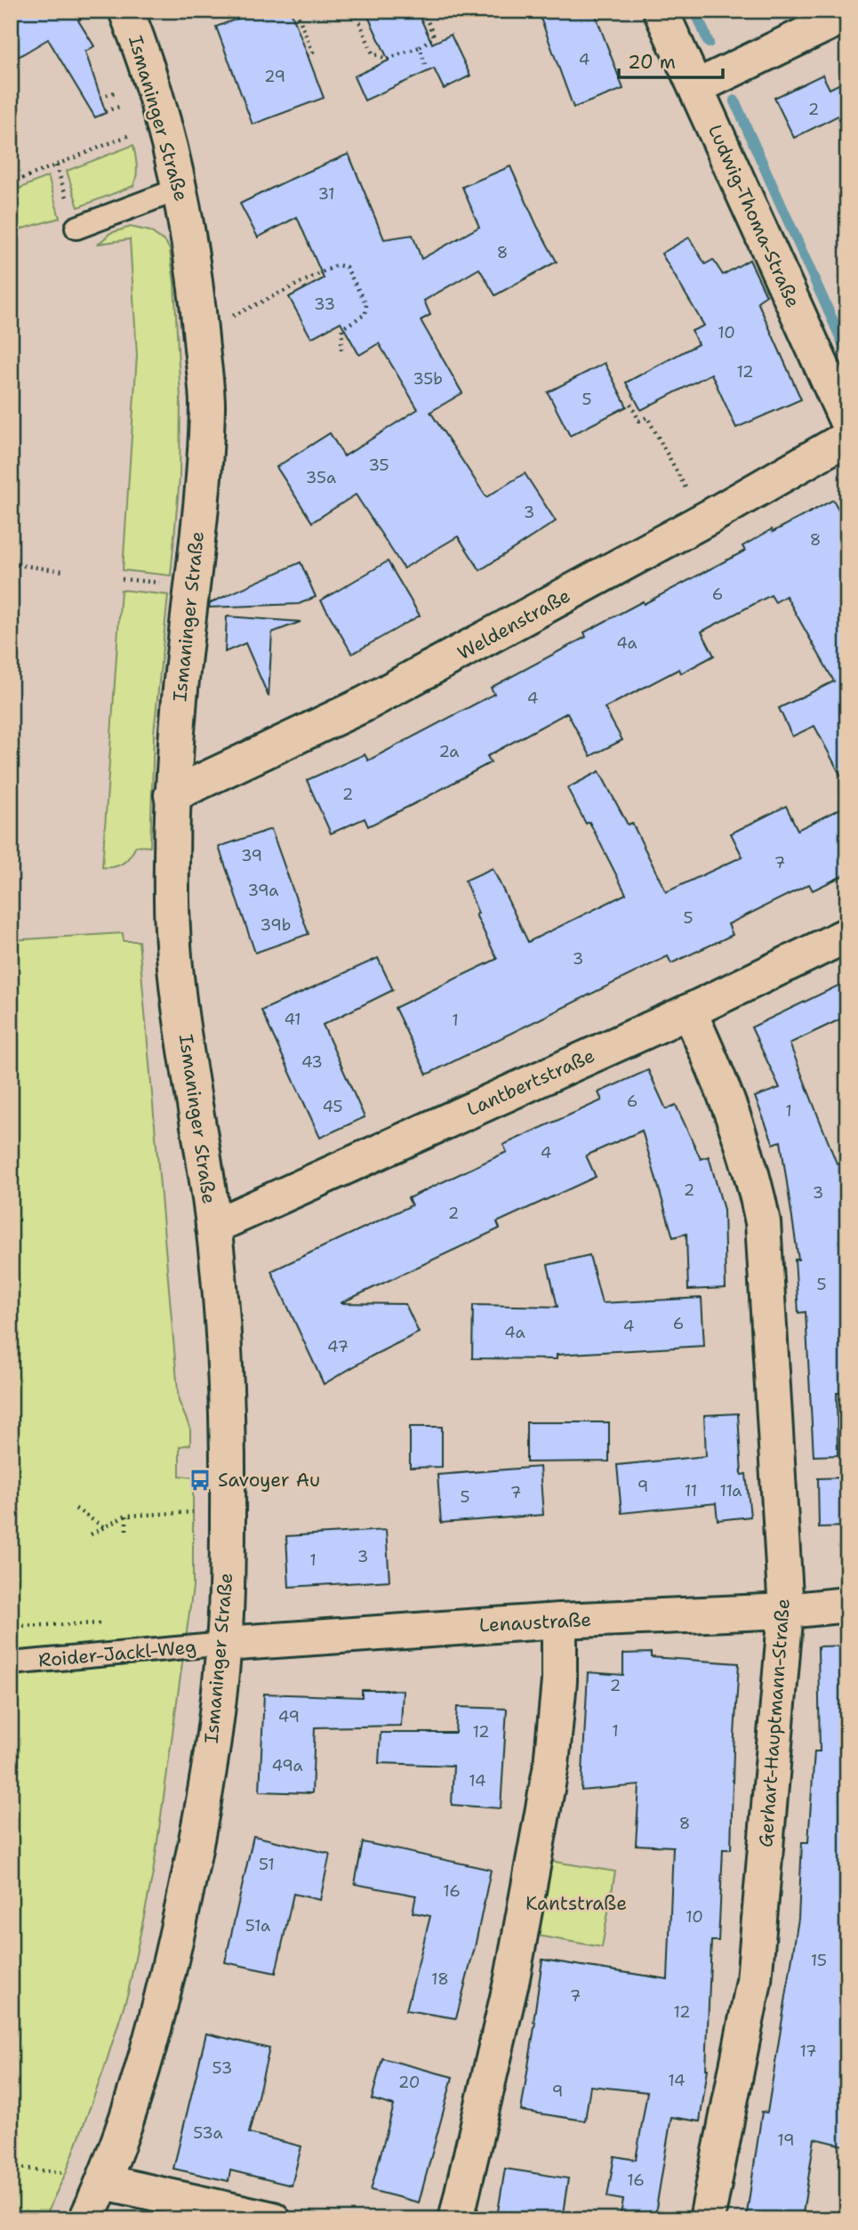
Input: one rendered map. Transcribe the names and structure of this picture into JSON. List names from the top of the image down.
{
  "streets": {
    "street": [
      "Ismaninger Straße",
      "Ludwig-Thoma-Straße",
      "Weldenstraße",
      "Lantbertstraße",
      "Lenaustraße",
      "Gerhart-Hauptmann-Straße"
    ],
    "lane": ["Roider-Jackl-Weg"]
  },
  "crossings": [
    ["Ismaninger Straße", "Weldenstraße"],
    ["Ismaninger Straße", "Lantbertstraße"],
    ["Ismaninger Straße", "Lenaustraße"],
    ["Ismaninger Straße", "Roider-Jackl-Weg"],
    ["Lantbertstraße", "Gerhart-Hauptmann-Straße"],
    ["Lenaustraße", "Roider-Jackl-Weg"],
    ["Lenaustraße", "Gerhart-Hauptmann-Straße"]
  ],
  "parks": ["Kantstraße"],
  "places": {
    "bus stop": ["Savoyer Au"]
  },
  "house_numbers": [
    "4",
    "29",
    "2",
    "31",
    "8",
    "33",
    "10",
    "12",
    "35b",
    "5",
    "35",
    "35a",
    "3",
    "8",
    "6",
    "4a",
    "4",
    "2a",
    "2",
    "39",
    "7",
    "39a",
    "5",
    "39b",
    "3",
    "41",
    "1",
    "43",
    "6",
    "45",
    "1",
    "4",
    "2",
    "3",
    "2",
    "5",
    "6",
    "4",
    "4a",
    "47",
    "9",
    "11",
    "11a",
    "7",
    "5",
    "3",
    "1",
    "2",
    "49",
    "1",
    "12",
    "49a",
    "14",
    "8",
    "51",
    "16",
    "10",
    "51a",
    "15",
    "18",
    "7",
    "12",
    "17",
    "53",
    "14",
    "20",
    "9",
    "53a",
    "19",
    "16"
  ],
  "scale_bar": "20 m"
}
